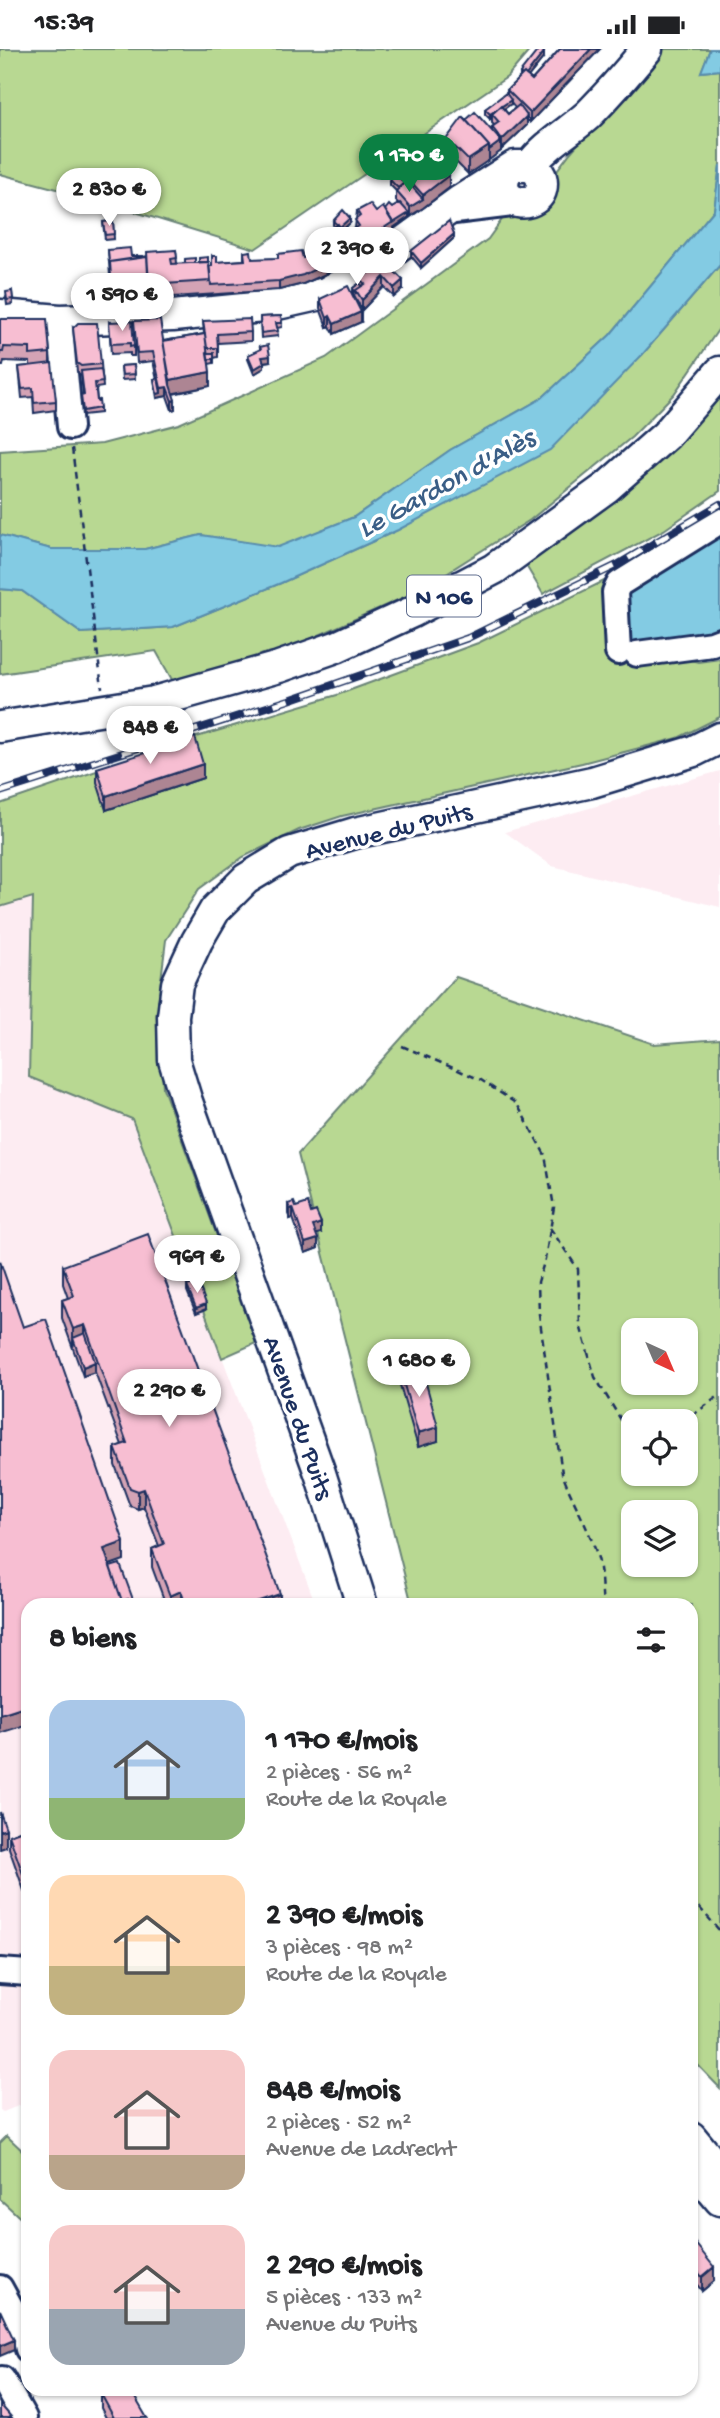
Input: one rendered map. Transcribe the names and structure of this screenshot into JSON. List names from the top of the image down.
{
  "streets": {
    "main road": ["N 106", "Avenue du Puits"]
  },
  "water": ["Le Gardon d'Alès"],
  "north": "bottom right",
  "page": {
    "status": "15:39",
    "price": [
      "1 170 €",
      "2 830 €",
      "2 390 €",
      "1 590 €",
      "848 €",
      "969 €",
      "1 680 €",
      "2 290 €"
    ],
    "heading": "8 biens",
    "list": [
      {
        "name": "1 170 €/mois",
        "note": "2 pièces · 56 m² · Route de la Royale"
      },
      {
        "name": "2 390 €/mois",
        "note": "3 pièces · 98 m² · Route de la Royale"
      },
      {
        "name": "848 €/mois",
        "note": "2 pièces · 52 m² · Avenue de Ladrecht"
      },
      {
        "name": "2 290 €/mois",
        "note": "5 pièces · 133 m² · Avenue du Puits"
      }
    ]
  }
}
